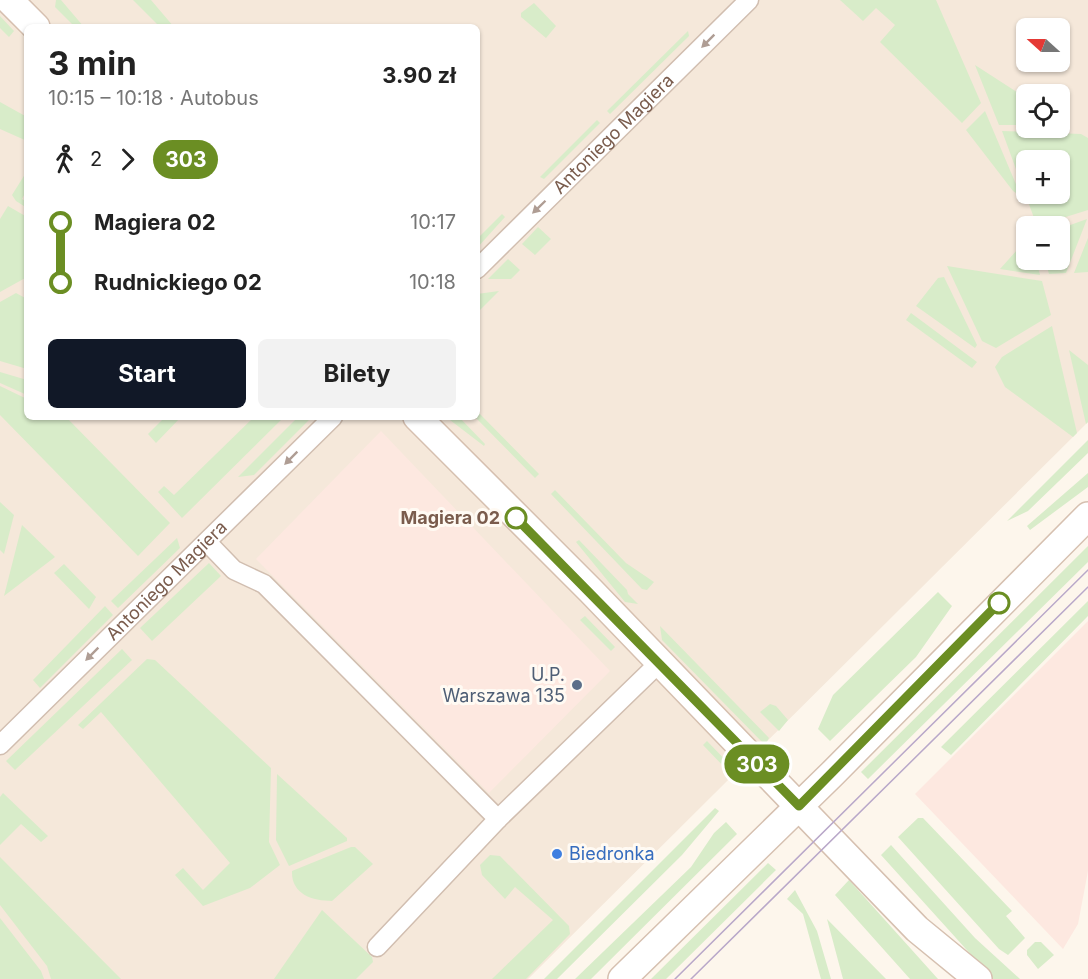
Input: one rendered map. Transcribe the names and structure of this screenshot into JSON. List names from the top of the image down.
{
  "streets": {
    "street": ["Antoniego Magiera"]
  },
  "one_way": ["Antoniego Magiera"],
  "places": ["Magiera 02", "U.P. Warszawa 135", "Biedronka"],
  "lines": ["bus line 303"],
  "north": "left",
  "page": {
    "on_map": "303",
    "map_buttons": ["+", "−"],
    "heading": ["3 min", "10:15 – 10:18 · Autobus", "3.90 zł"],
    "legs": ["2", "303"],
    "list": [
      {
        "name": "Magiera 02",
        "value": "10:17"
      },
      {
        "name": "Rudnickiego 02",
        "value": "10:18"
      }
    ],
    "buttons": ["Start", "Bilety"]
  }
}
